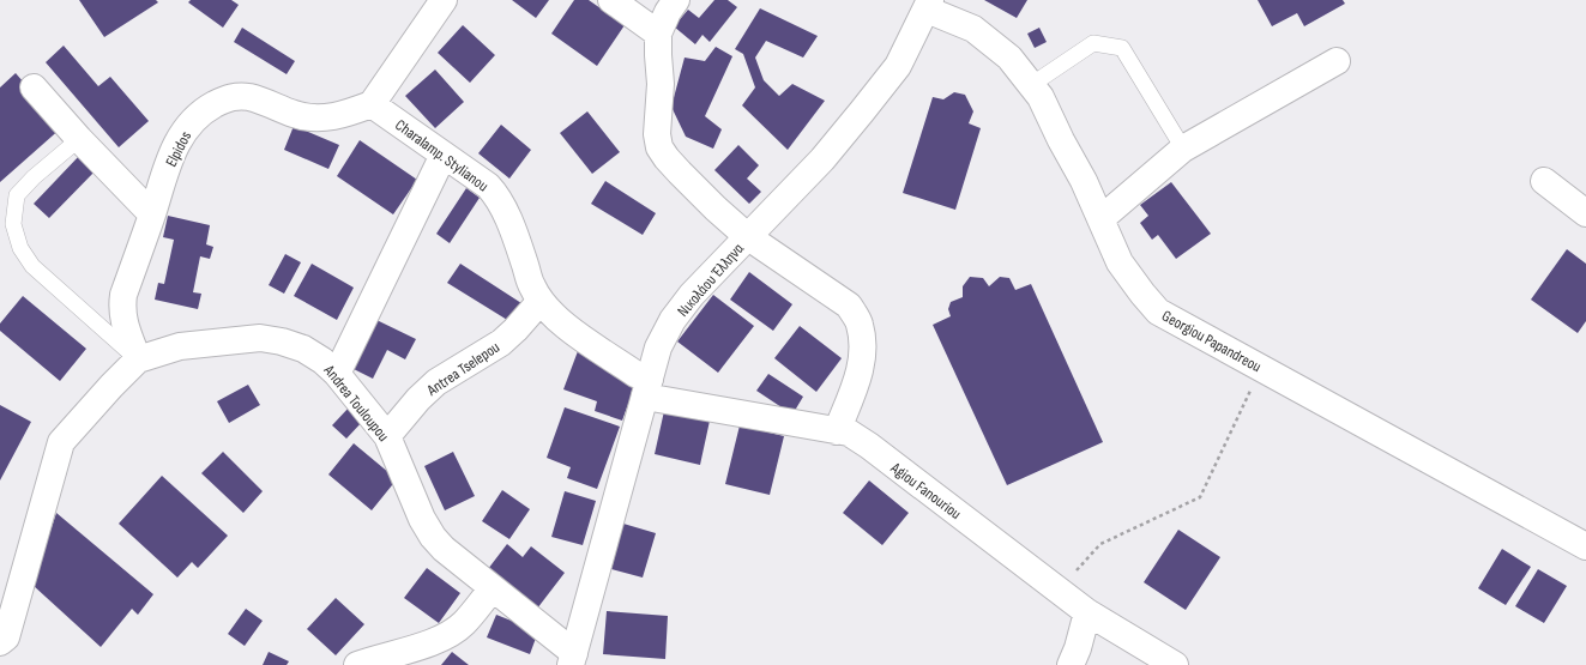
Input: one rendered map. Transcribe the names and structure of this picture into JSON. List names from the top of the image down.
{
  "streets": {
    "street": [
      "Elpidos",
      "Charalamp. Stylianou",
      "Νικολάου Έλληνα",
      "Georgiou Papandreou",
      "Antrea Tselepou",
      "Andrea Touloupou",
      "Agiou Fanouriou"
    ]
  },
  "crossings": [
    ["Elpidos", "Charalamp. Stylianou"],
    ["Elpidos", "Andrea Touloupou"],
    ["Charalamp. Stylianou", "Νικολάου Έλληνα"],
    ["Charalamp. Stylianou", "Antrea Tselepou"],
    ["Charalamp. Stylianou", "Agiou Fanouriou"],
    ["Νικολάου Έλληνα", "Georgiou Papandreou"],
    ["Νικολάου Έλληνα", "Andrea Touloupou"],
    ["Νικολάου Έλληνα", "Agiou Fanouriou"],
    ["Antrea Tselepou", "Andrea Touloupou"]
  ]
}
